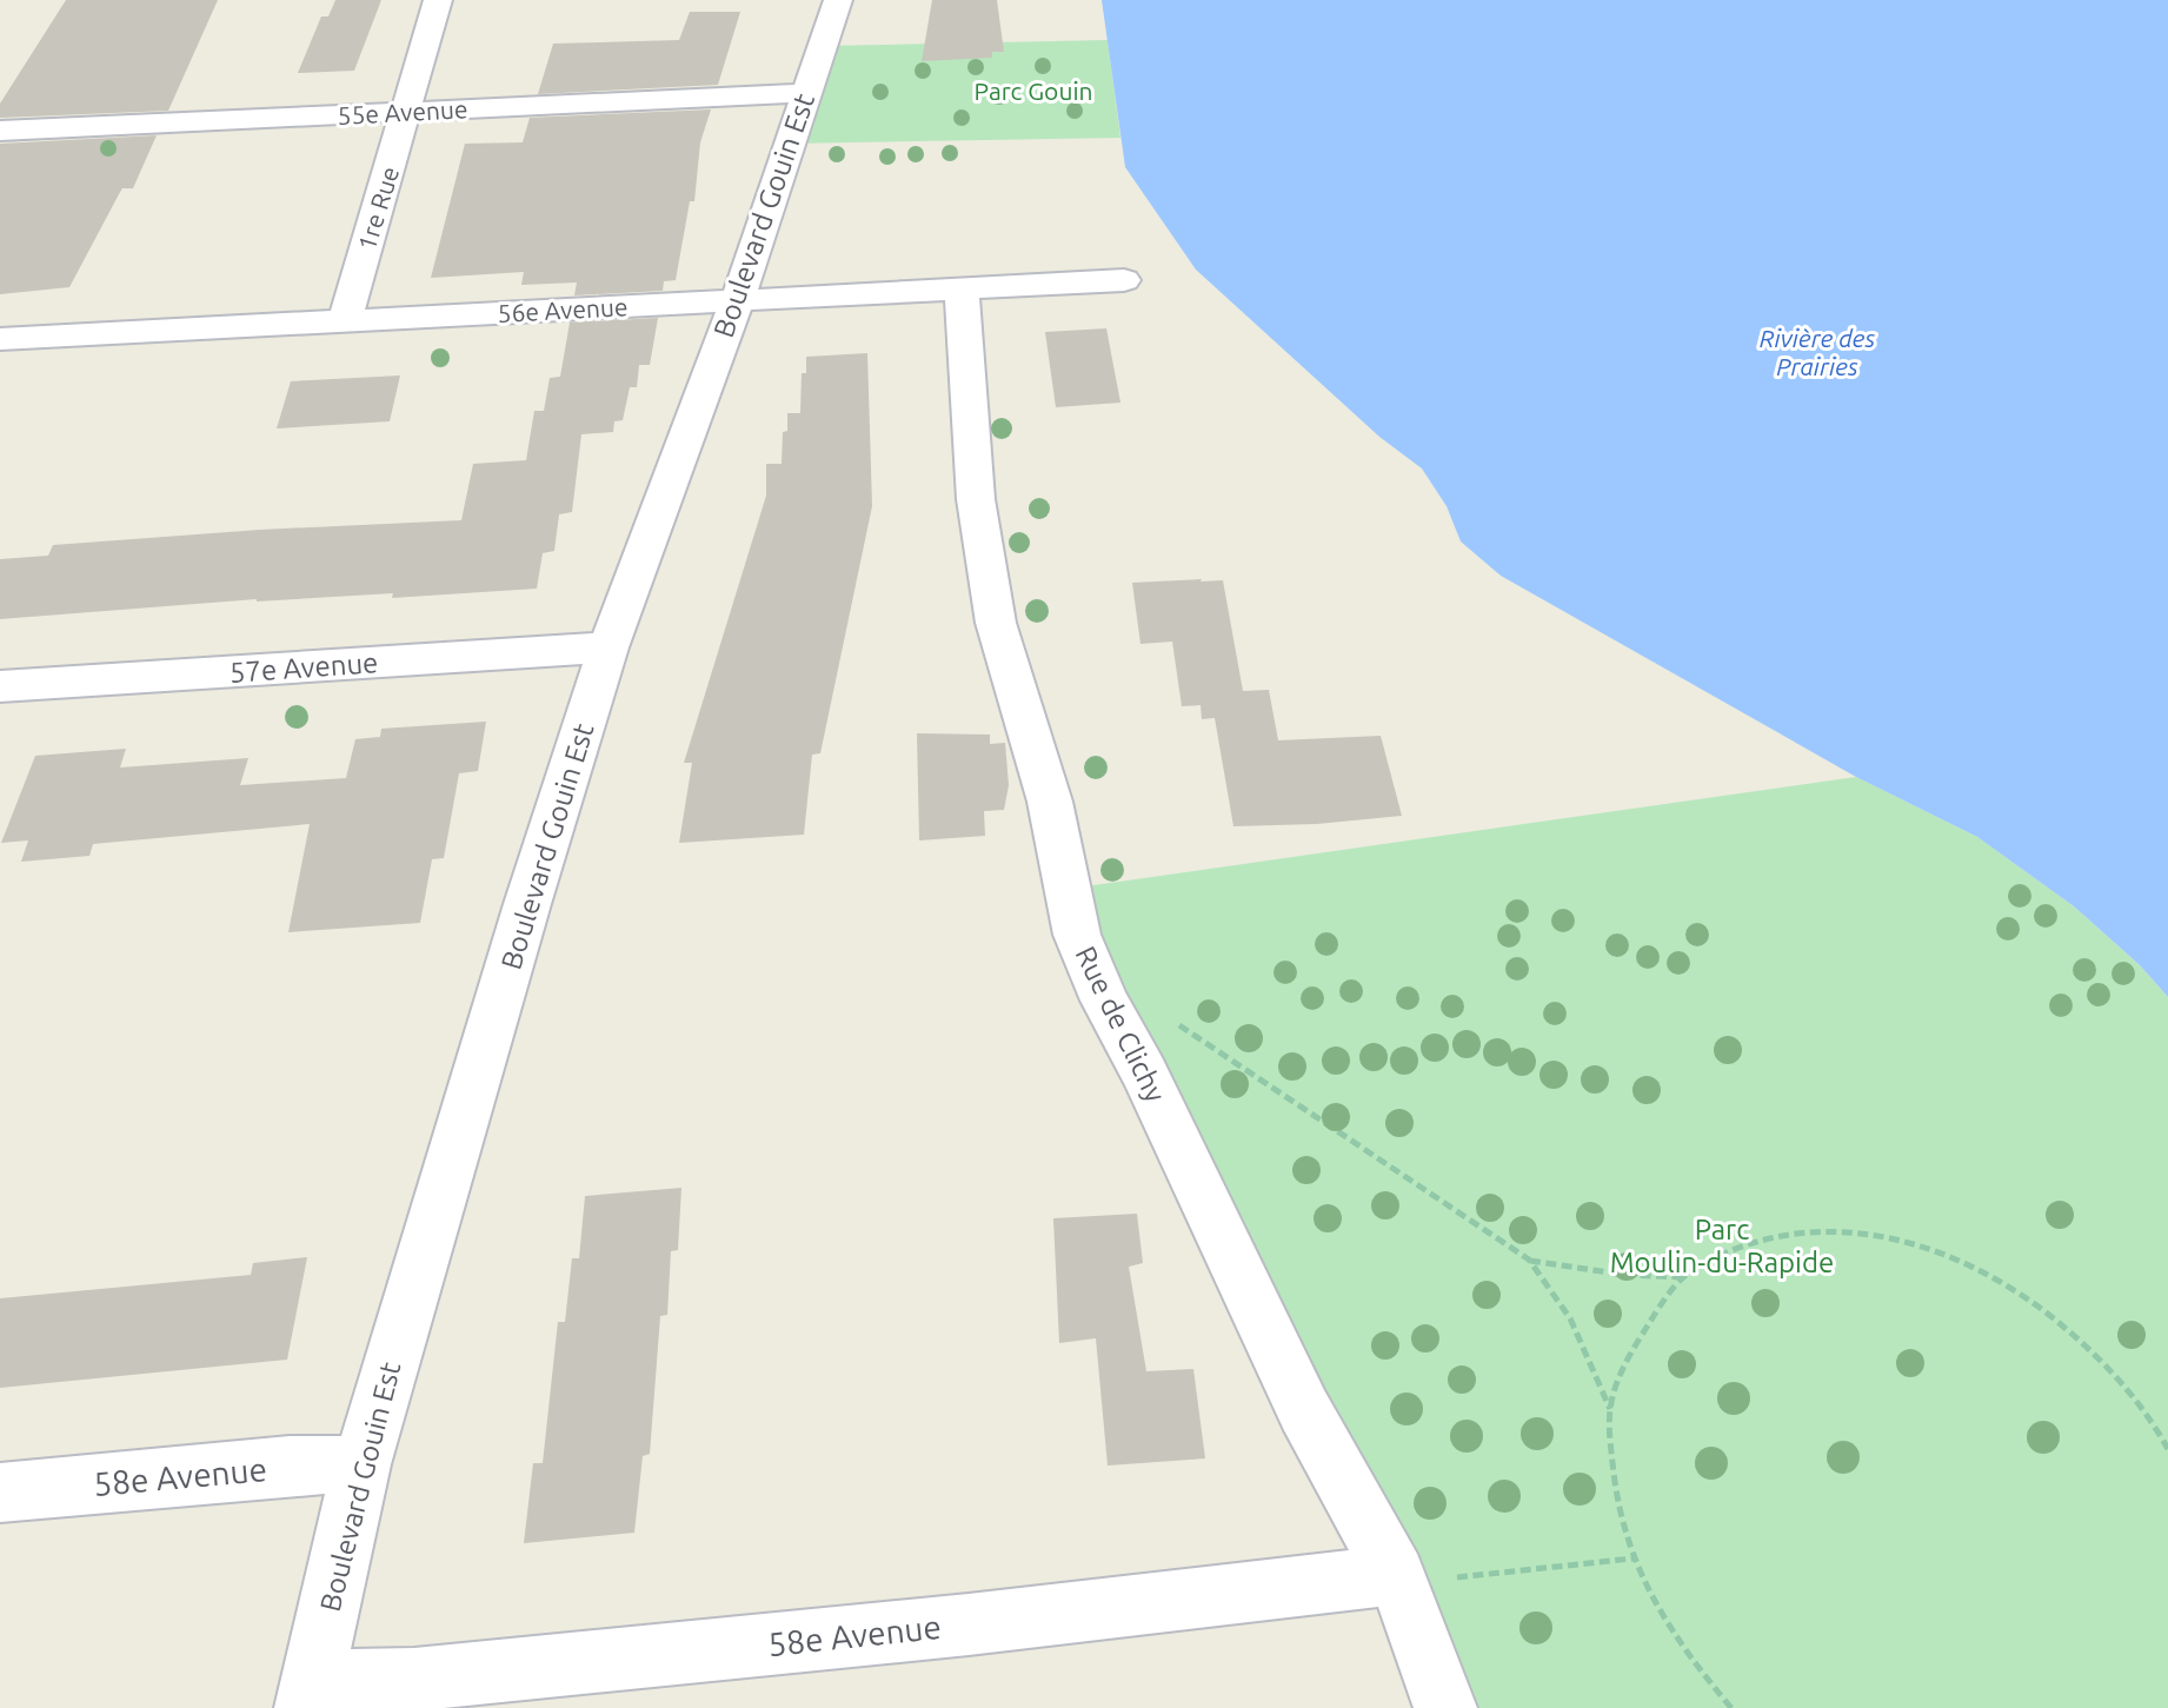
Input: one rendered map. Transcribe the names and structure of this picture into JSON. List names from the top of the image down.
{
  "streets": {
    "street": [
      "55e Avenue",
      "1re Rue",
      "Boulevard Gouin Est",
      "56e Avenue",
      "57e Avenue",
      "Rue de Clichy",
      "58e Avenue"
    ]
  },
  "crossings": [
    ["55e Avenue", "1re Rue"],
    ["55e Avenue", "Boulevard Gouin Est"],
    ["1re Rue", "56e Avenue"],
    ["Boulevard Gouin Est", "56e Avenue"],
    ["Boulevard Gouin Est", "57e Avenue"],
    ["Boulevard Gouin Est", "58e Avenue"],
    ["56e Avenue", "Rue de Clichy"],
    ["Rue de Clichy", "58e Avenue"]
  ],
  "water": ["Rivière des Prairies"],
  "parks": ["Parc Gouin", "Parc Moulin-du-Rapide"]
}
